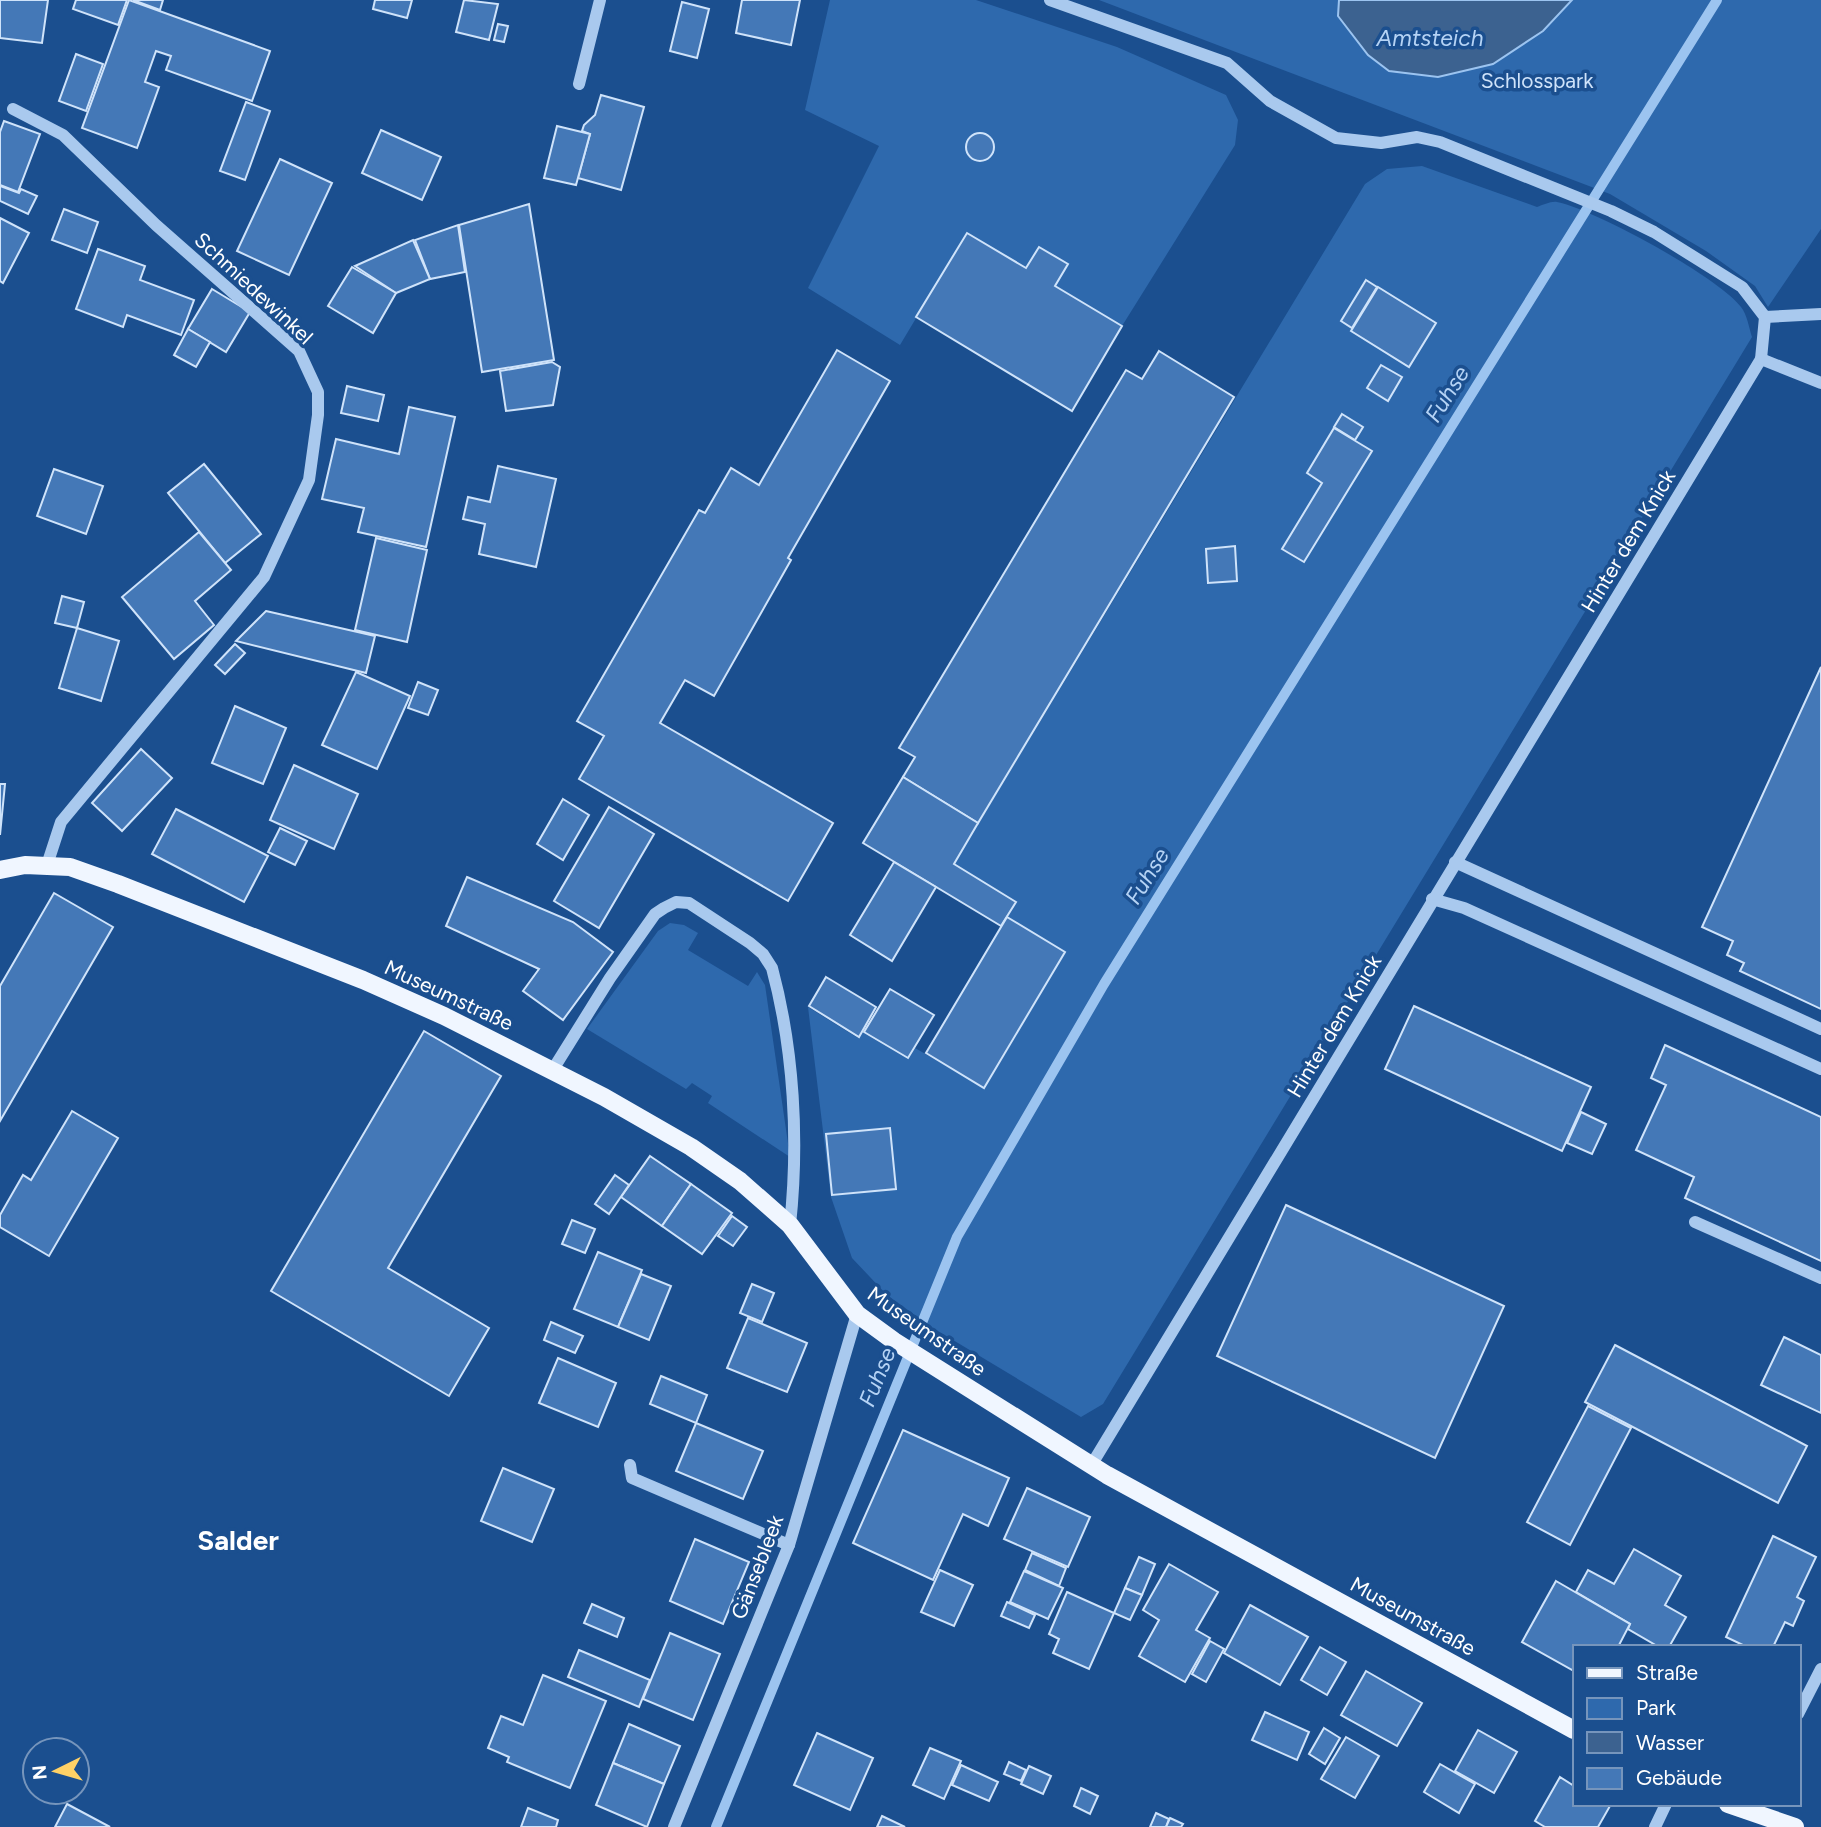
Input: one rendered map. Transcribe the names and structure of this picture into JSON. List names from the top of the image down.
{
  "streets": {
    "main road": ["Museumstraße"],
    "street": ["Schmiedewinkel", "Hinter dem Knick", "Gänsebleek"]
  },
  "crossings": [
    ["Schmiedewinkel", "Museumstraße"],
    ["Hinter dem Knick", "Museumstraße"],
    ["Museumstraße", "Gänsebleek"]
  ],
  "districts": ["Salder"],
  "water": ["Amtsteich", "Fuhse"],
  "parks": ["Schlosspark"],
  "legend": [
    "Straße",
    "Park",
    "Wasser",
    "Gebäude"
  ],
  "north": "left"
}
